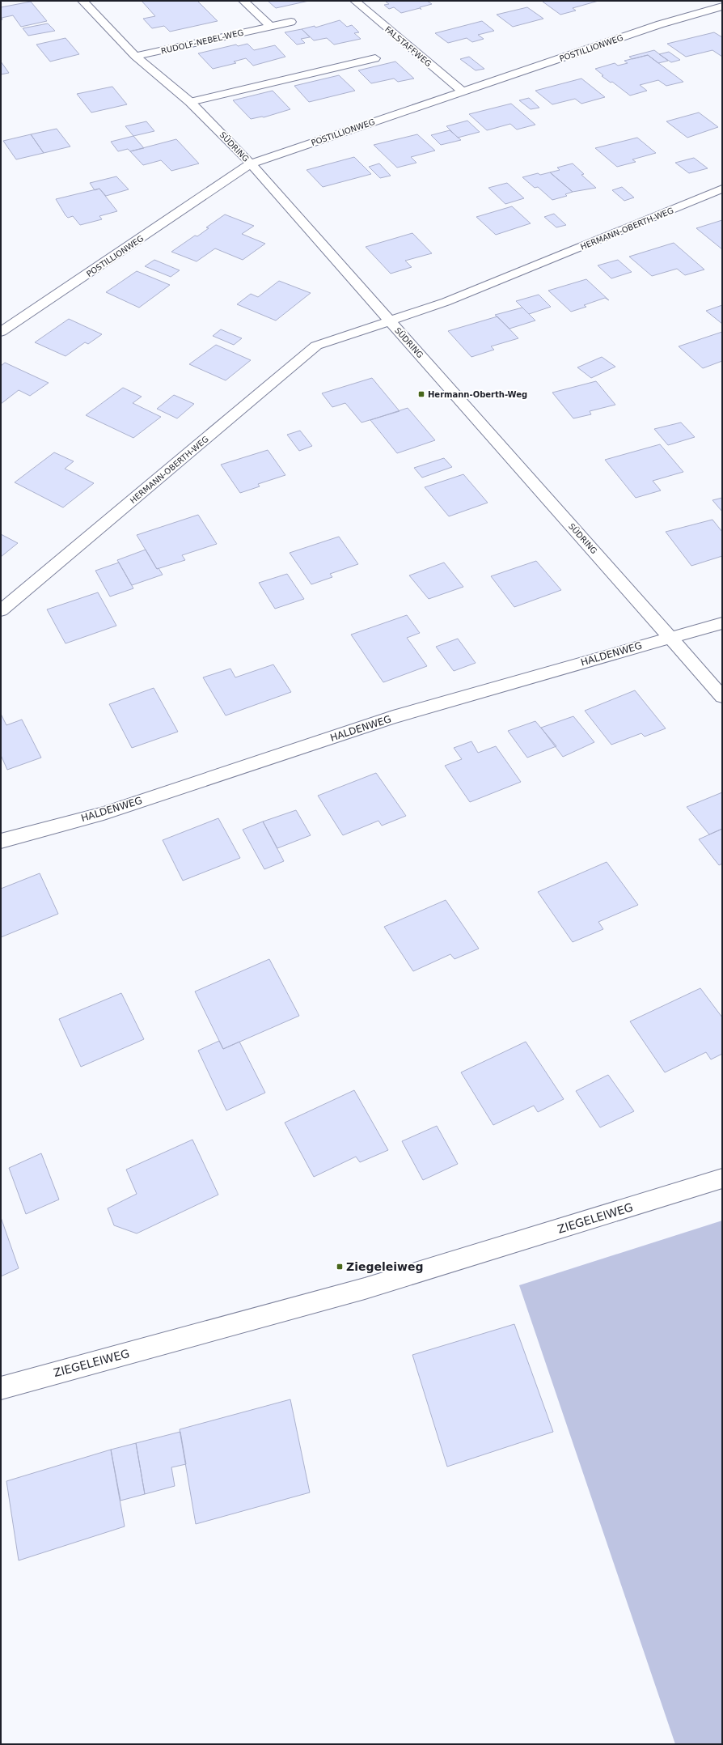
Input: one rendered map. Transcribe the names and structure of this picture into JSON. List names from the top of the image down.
{
  "streets": {
    "street": [
      "RUDOLF-NEBEL-WEG",
      "FALSTAFFWEG",
      "POSTILLIONWEG",
      "SÜDRING",
      "HERMANN-OBERTH-WEG",
      "HALDENWEG",
      "ZIEGELEIWEG"
    ]
  },
  "crossings": [
    ["RUDOLF-NEBEL-WEG", "SÜDRING"],
    ["FALSTAFFWEG", "POSTILLIONWEG"],
    ["POSTILLIONWEG", "SÜDRING"],
    ["SÜDRING", "HERMANN-OBERTH-WEG"],
    ["SÜDRING", "HALDENWEG"]
  ],
  "places": {
    "transit": ["Hermann-Oberth-Weg", "Ziegeleiweg"]
  }
}
